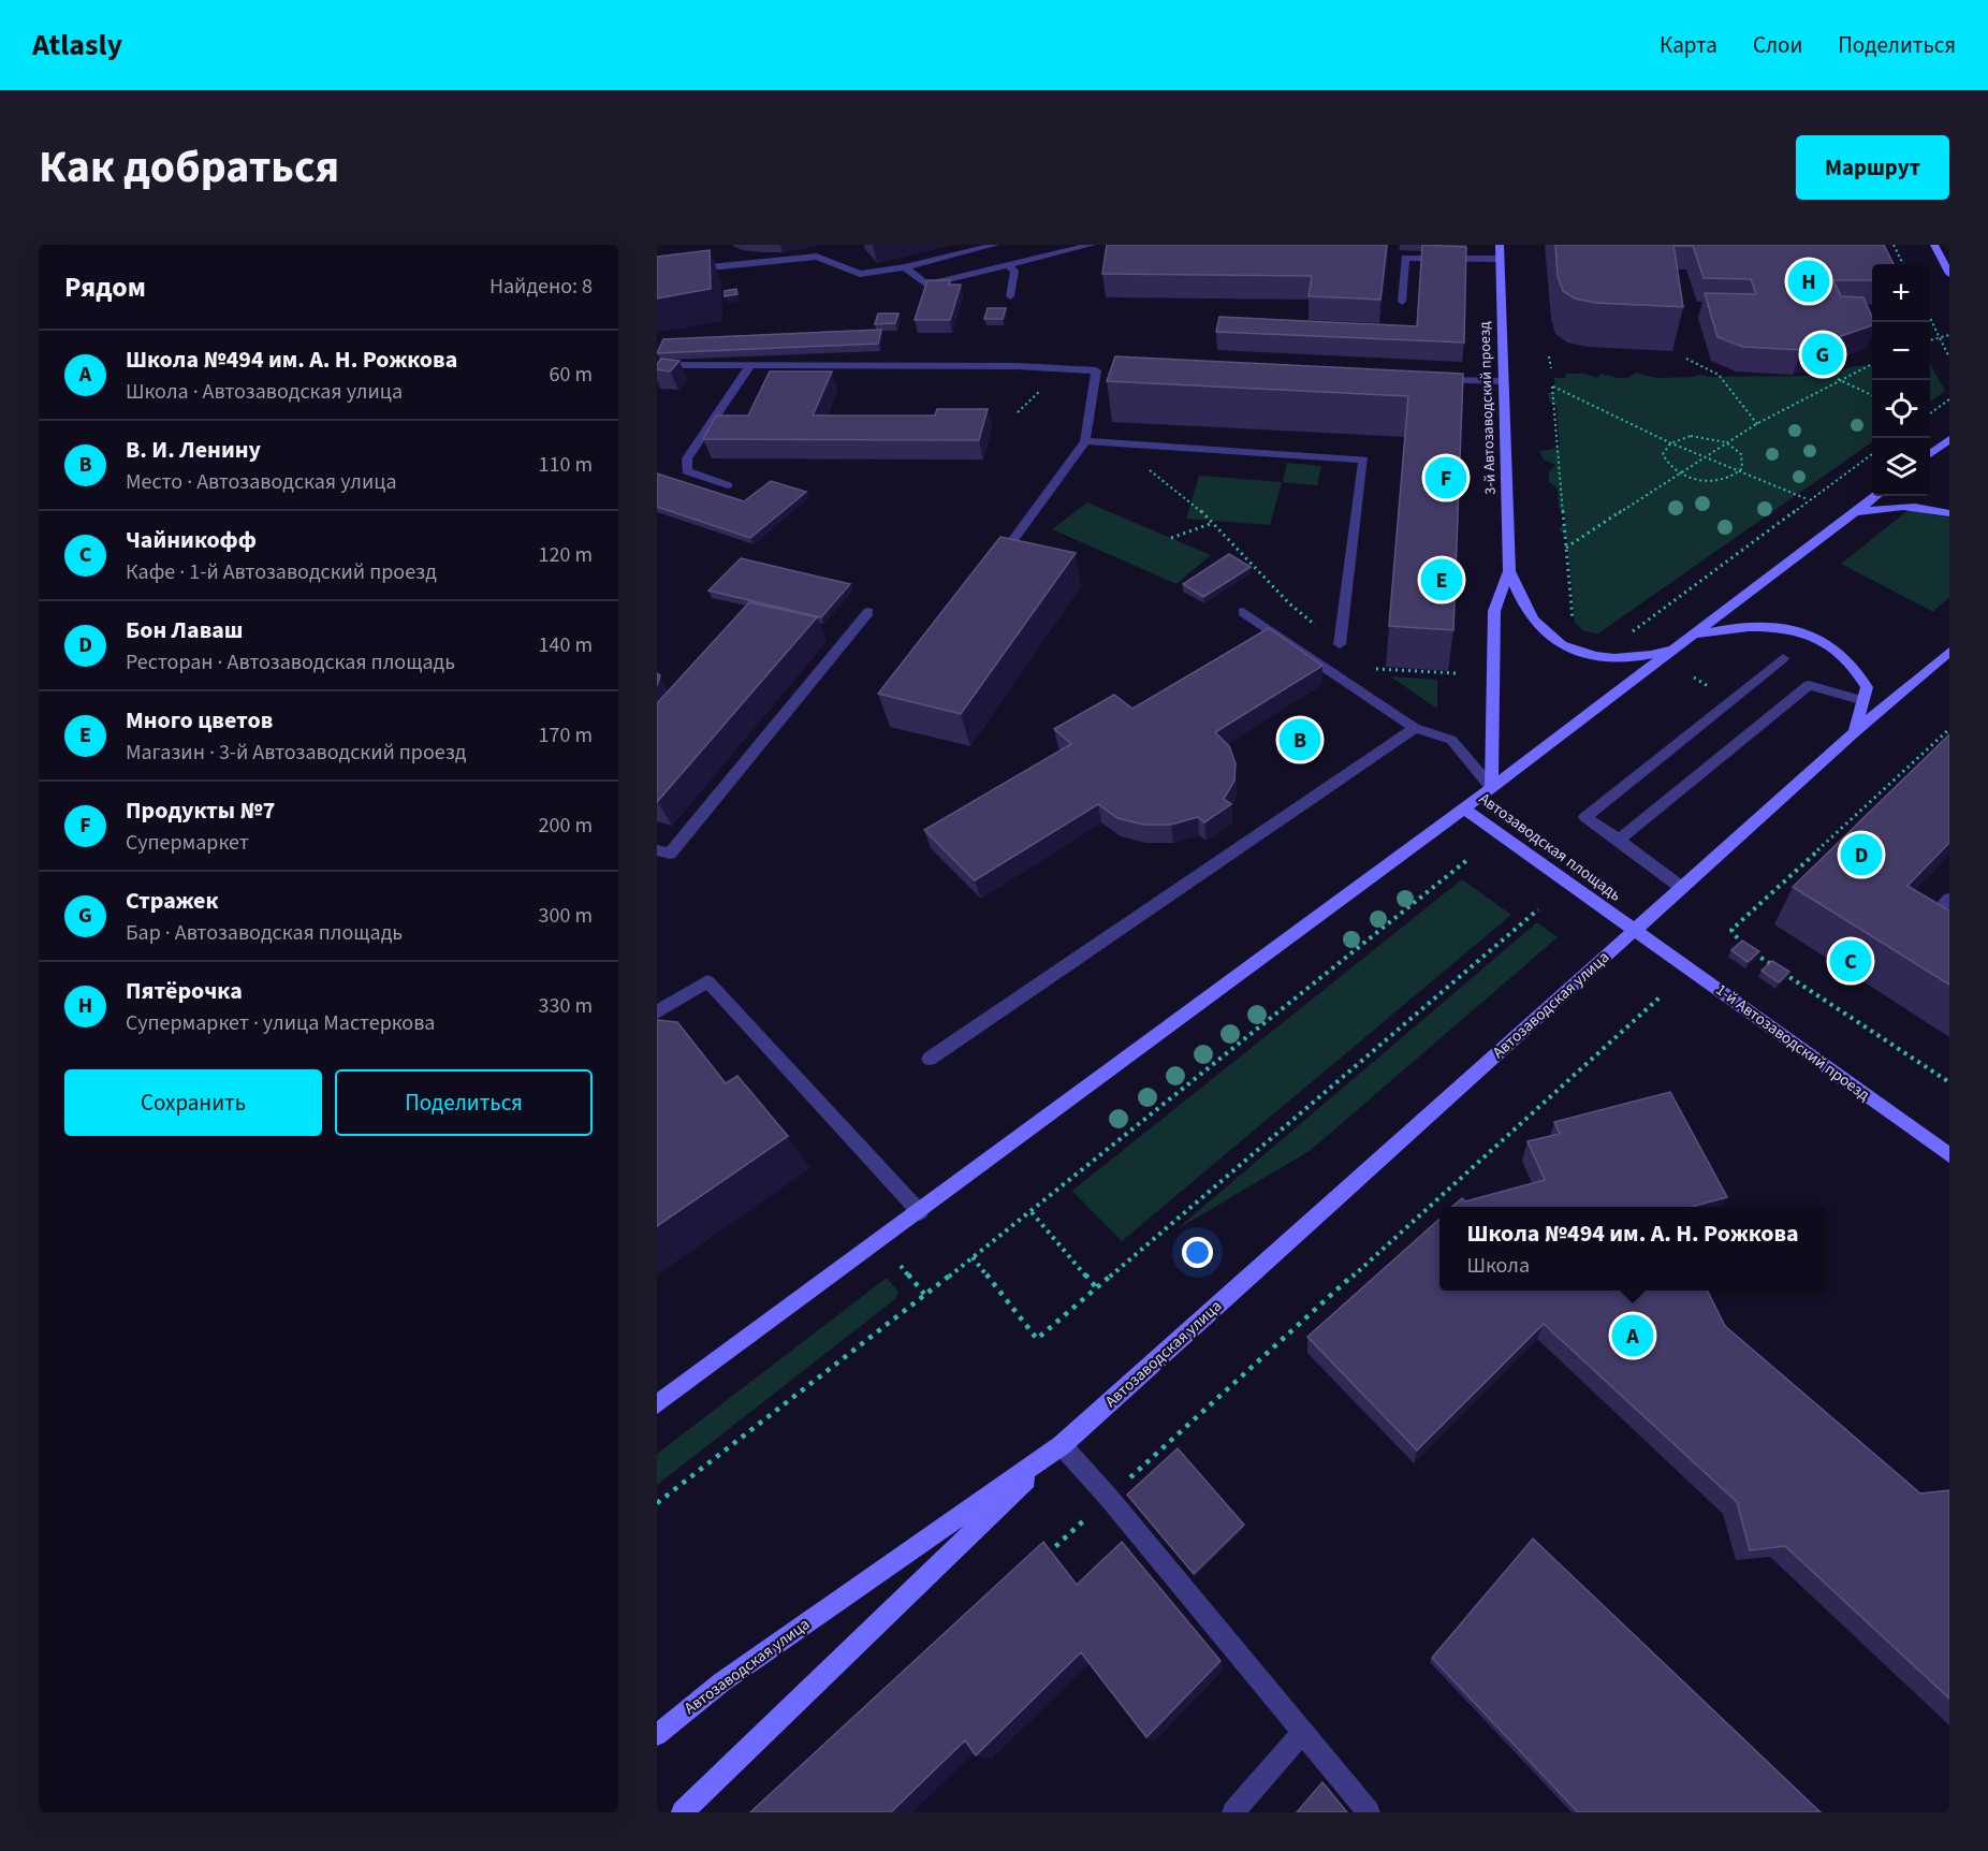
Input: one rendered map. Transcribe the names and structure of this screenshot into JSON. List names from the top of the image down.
{
  "streets": {
    "main road": [
      "3-й Автозаводский проезд",
      "Автозаводская площадь",
      "Автозаводская улица",
      "1-й Автозаводский проезд"
    ]
  },
  "crossings": [
    ["3-й Автозаводский проезд", "Автозаводская площадь"],
    ["Автозаводская площадь", "Автозаводская улица"],
    ["Автозаводская площадь", "1-й Автозаводский проезд"],
    ["Автозаводская улица", "1-й Автозаводский проезд"]
  ],
  "page": {
    "header": "Atlasly",
    "nav": ["Карта", "Слои", "Поделиться"],
    "title": "Как добраться",
    "buttons": [
      "Маршрут",
      ["Сохранить", "Поделиться"]
    ],
    "heading": ["Рядом", "Найдено: 8"],
    "pins": [
      "H",
      "G",
      "F",
      "E",
      "B",
      "D",
      "C",
      "A"
    ],
    "map_buttons": ["+", "−"],
    "list": [
      {
        "mark": "A",
        "name": "Школа №494 им. А. Н. Рожкова",
        "note": "Школа · Автозаводская улица",
        "value": "60 m"
      },
      {
        "mark": "B",
        "name": "В. И. Ленину",
        "note": "Место · Автозаводская улица",
        "value": "110 m"
      },
      {
        "mark": "C",
        "name": "Чайникофф",
        "note": "Кафе · 1-й Автозаводский проезд",
        "value": "120 m"
      },
      {
        "mark": "D",
        "name": "Бон Лаваш",
        "note": "Ресторан · Автозаводская площадь",
        "value": "140 m"
      },
      {
        "mark": "E",
        "name": "Много цветов",
        "note": "Магазин · 3-й Автозаводский проезд",
        "value": "170 m"
      },
      {
        "mark": "F",
        "name": "Продукты №7",
        "note": "Супермаркет",
        "value": "200 m"
      },
      {
        "mark": "G",
        "name": "Стражек",
        "note": "Бар · Автозаводская площадь",
        "value": "300 m"
      },
      {
        "mark": "H",
        "name": "Пятёрочка",
        "note": "Супермаркет · улица Мастеркова",
        "value": "330 m"
      }
    ],
    "popup": ["Школа №494 им. А. Н. Рожкова", "Школа"]
  }
}
